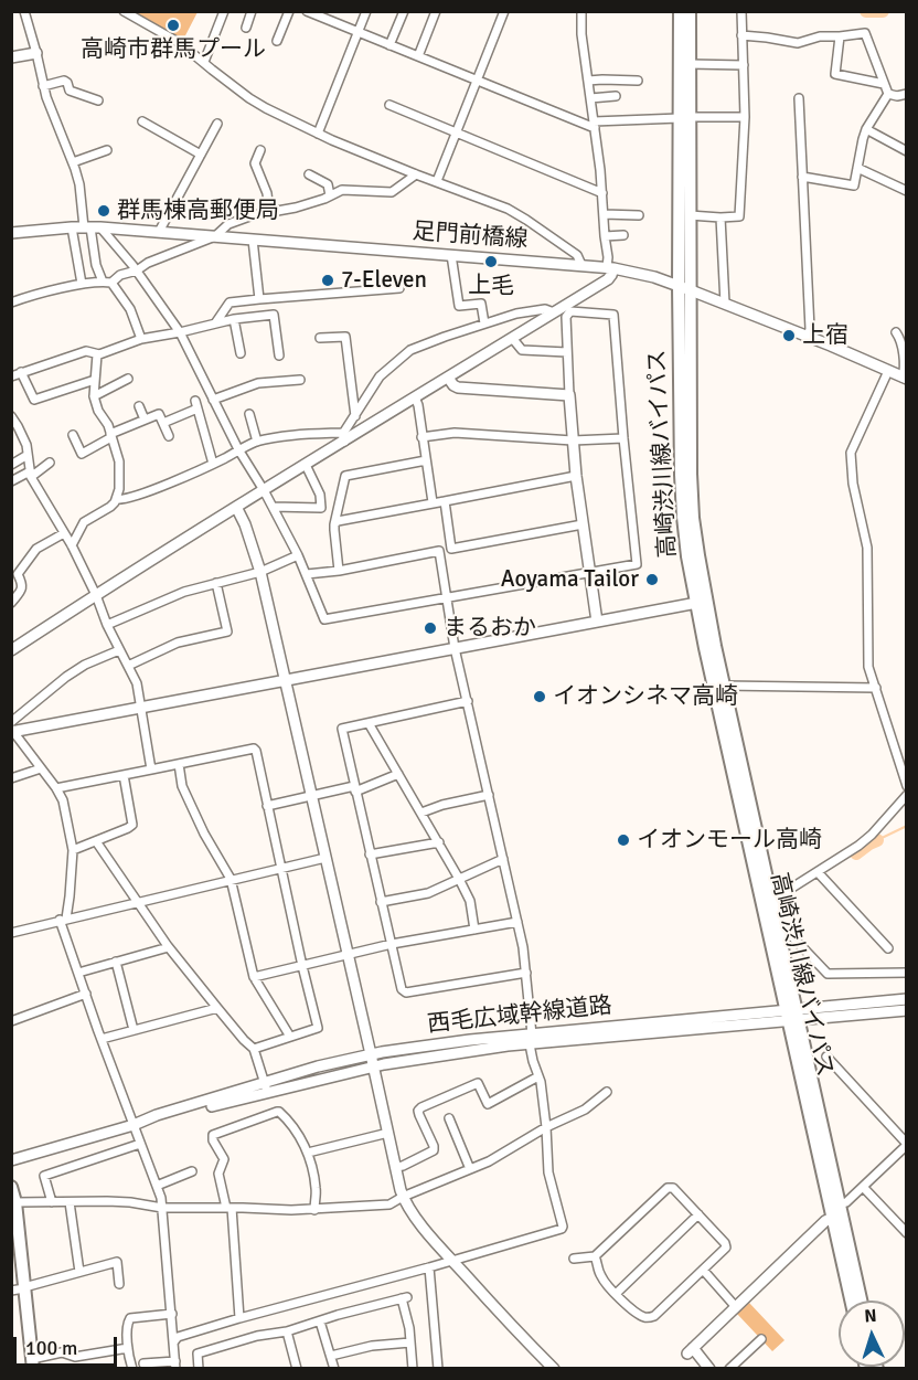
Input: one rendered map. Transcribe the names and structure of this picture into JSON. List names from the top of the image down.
{
  "streets": {
    "main road": ["高崎渋川線バイパス"],
    "street": ["足門前橋線", "西毛広域幹線道路"]
  },
  "crossings": [
    ["足門前橋線", "高崎渋川線バイパス"],
    ["高崎渋川線バイパス", "西毛広域幹線道路"]
  ],
  "places": [
    "高崎市群馬プール",
    "群馬棟高郵便局",
    "上毛",
    "7-Eleven",
    "上宿",
    "Aoyama Tailor",
    "まるおか",
    "イオンシネマ高崎",
    "イオンモール高崎"
  ],
  "scale_bar": "100 m",
  "north": "top"
}
